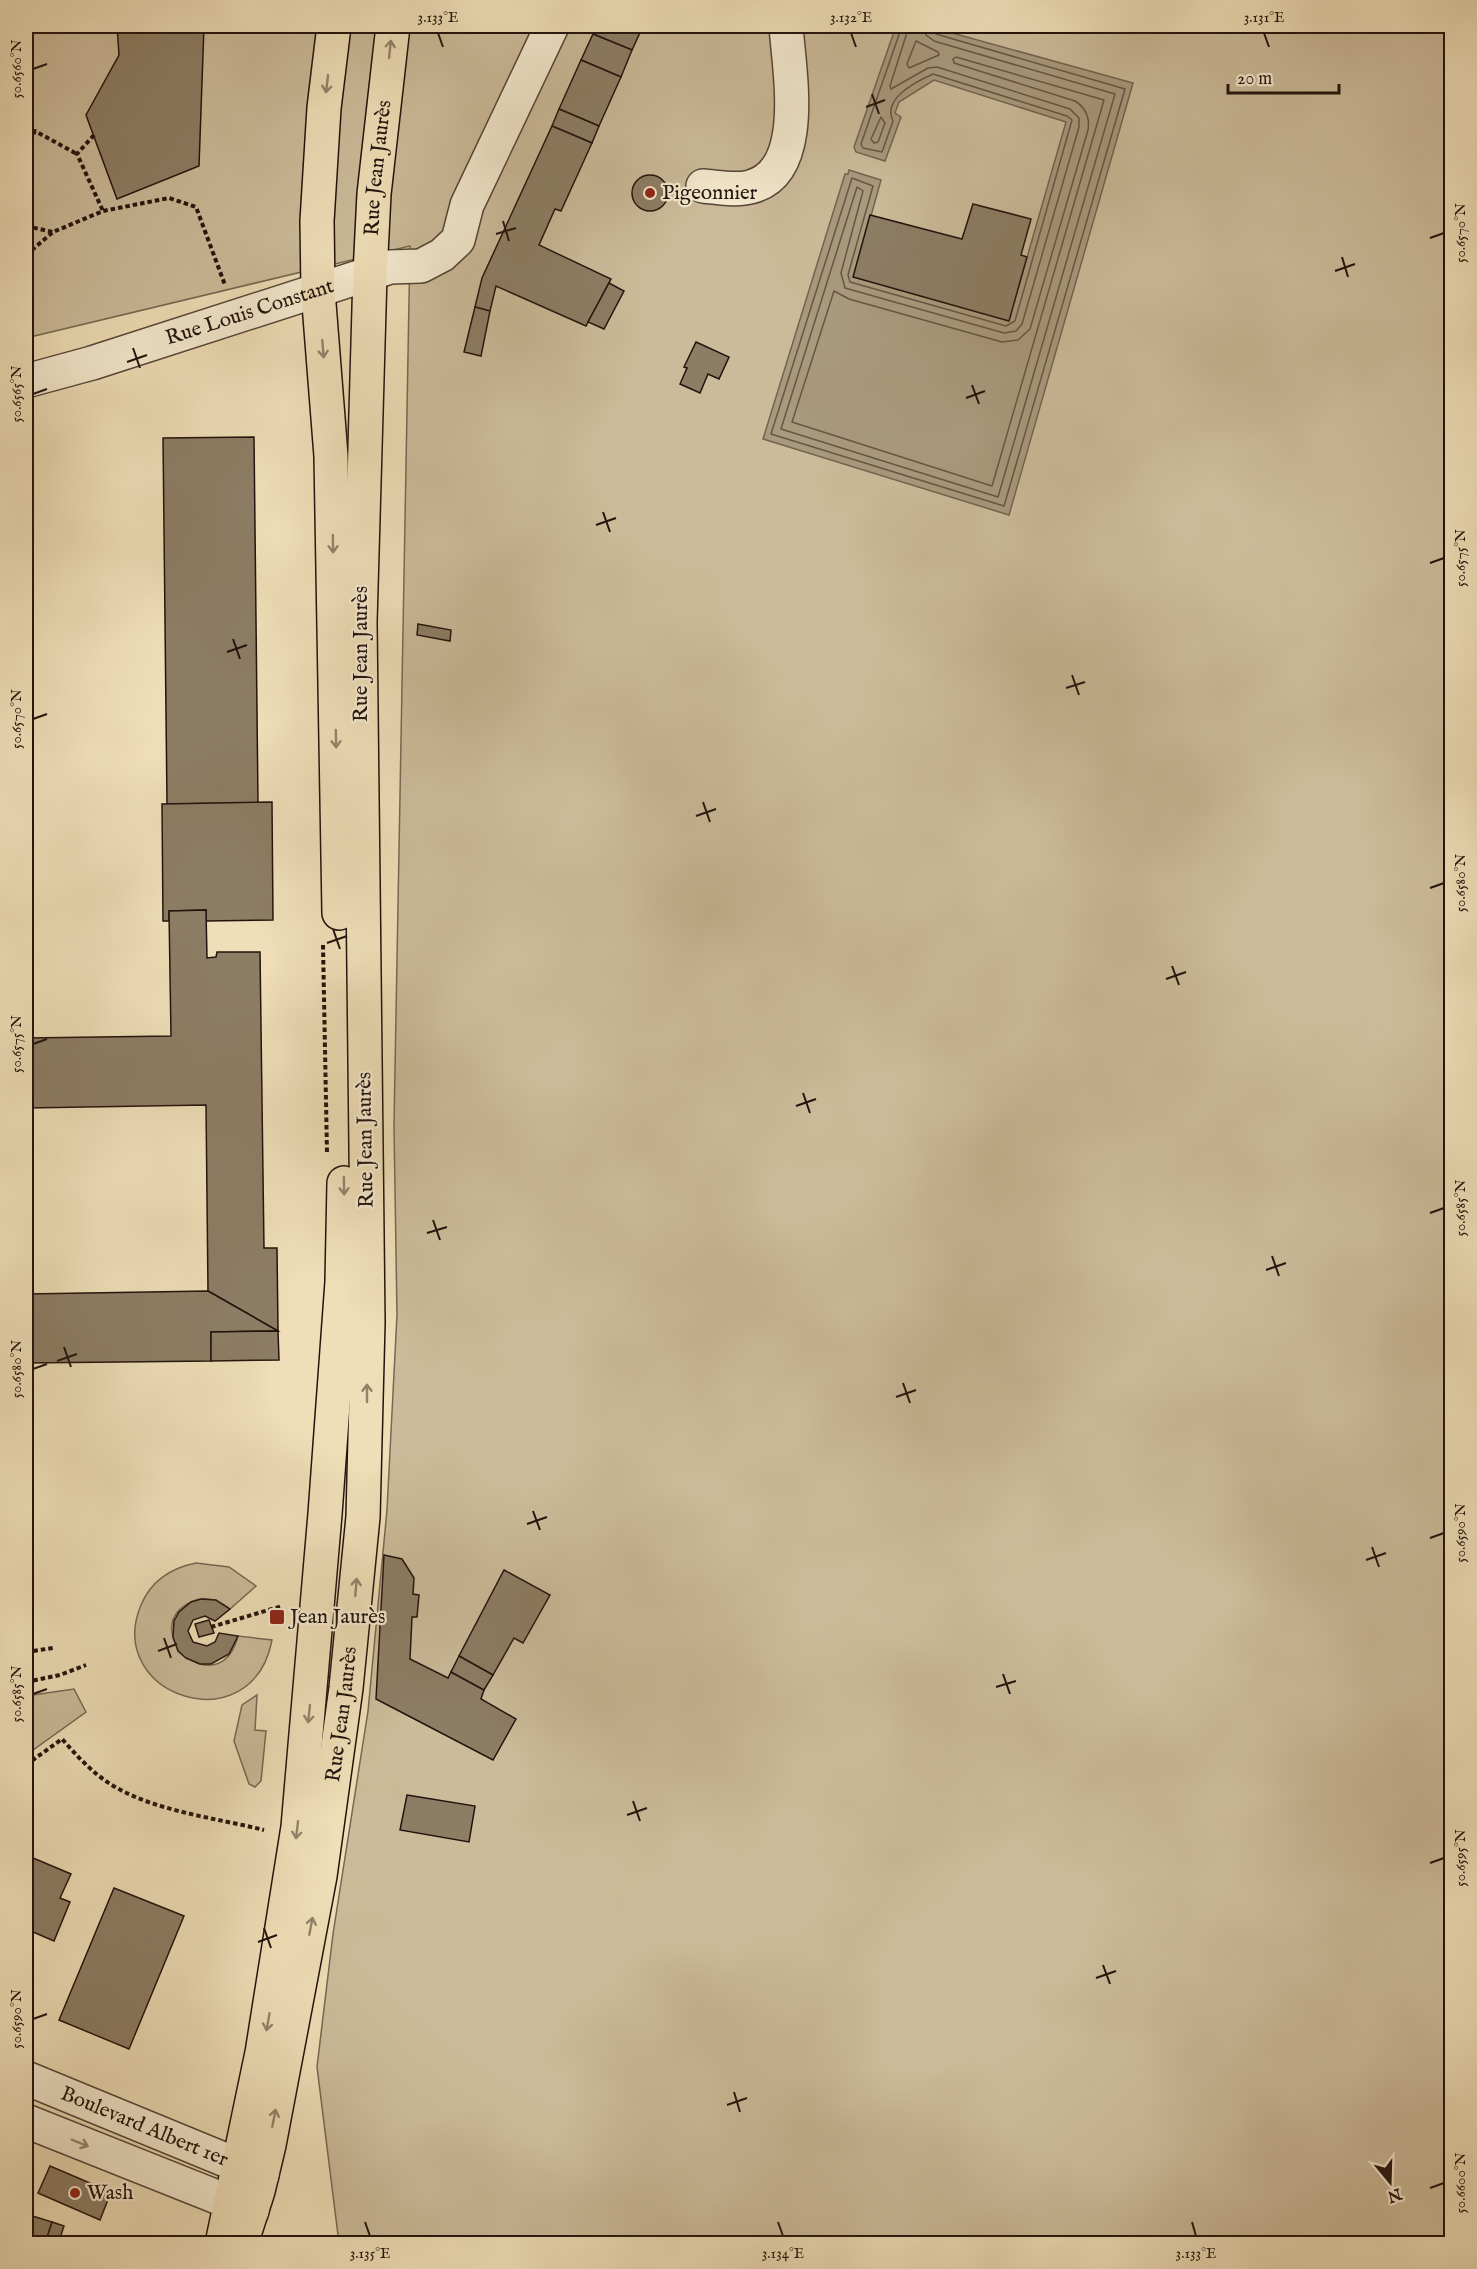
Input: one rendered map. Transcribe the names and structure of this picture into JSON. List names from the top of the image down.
{
  "streets": {
    "main road": ["Rue Jean Jaurès"],
    "street": ["Rue Louis Constant", "Boulevard Albert 1er"]
  },
  "crossings": [
    ["Rue Jean Jaurès", "Rue Louis Constant"],
    ["Rue Jean Jaurès", "Boulevard Albert 1er"]
  ],
  "places": {
    "other": ["Pigeonnier", "Wash"],
    "transit": ["Jean Jaurès"]
  },
  "scale_bar": "20 m",
  "north": "bottom",
  "coordinates": [
    "3.133°E",
    "3.132°E",
    "3.131°E",
    "50.6560°N",
    "50.6570°N",
    "50.6565°N",
    "50.6575°N",
    "50.6580°N",
    "50.6585°N",
    "50.6590°N",
    "50.6595°N",
    "50.6600°N",
    "3.135°E",
    "3.134°E"
  ]
}
